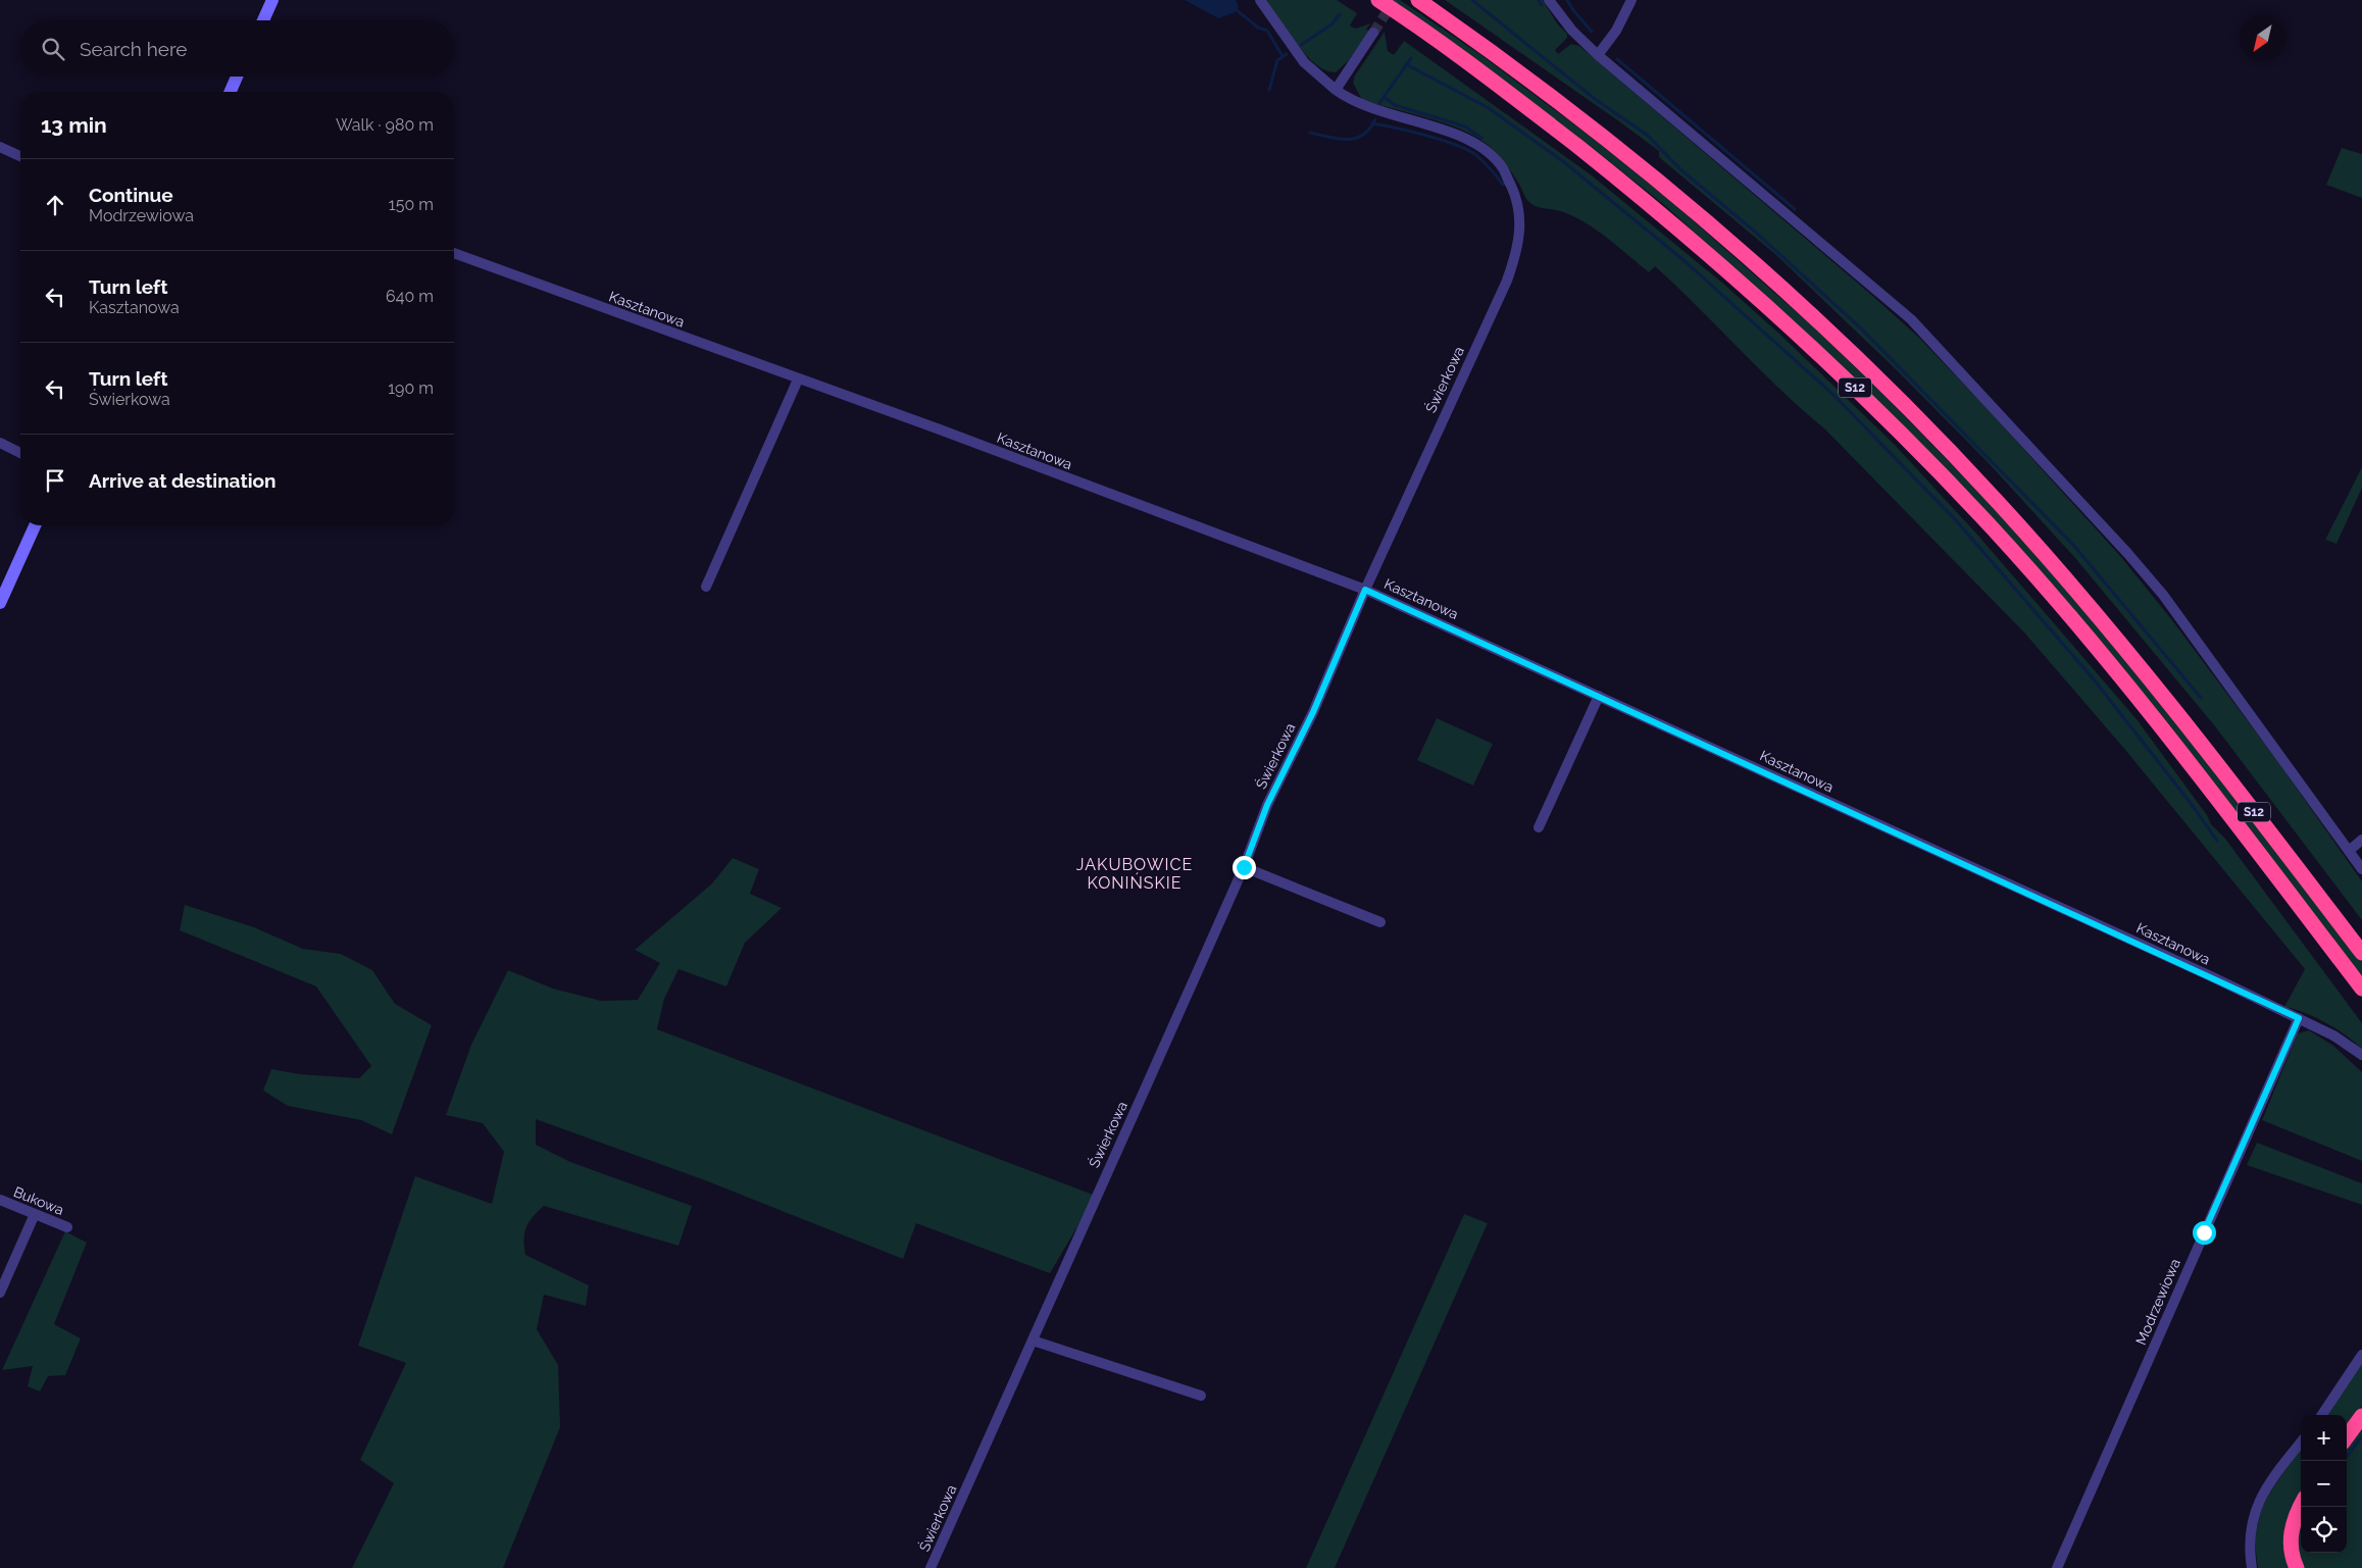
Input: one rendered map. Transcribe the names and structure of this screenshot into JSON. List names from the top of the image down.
{
  "streets": {
    "highway": ["S12"],
    "street": [
      "Kasztanowa",
      "Świerkowa",
      "Bukowa",
      "Modrzewiowa"
    ]
  },
  "crossings": [
    ["Kasztanowa", "Świerkowa"],
    ["Kasztanowa", "Modrzewiowa"]
  ],
  "districts": ["JAKUBOWICE KONIŃSKIE"],
  "north": "bottom left",
  "page": {
    "search": "Search here",
    "heading": ["13 min", "Walk · 980 m"],
    "list": [
      ["Continue", "Modrzewiowa", "150 m"],
      ["Turn left", "Kasztanowa", "640 m"],
      ["Turn left", "Świerkowa", "190 m"],
      "Arrive at destination"
    ],
    "map_buttons": ["+", "−"]
  }
}
